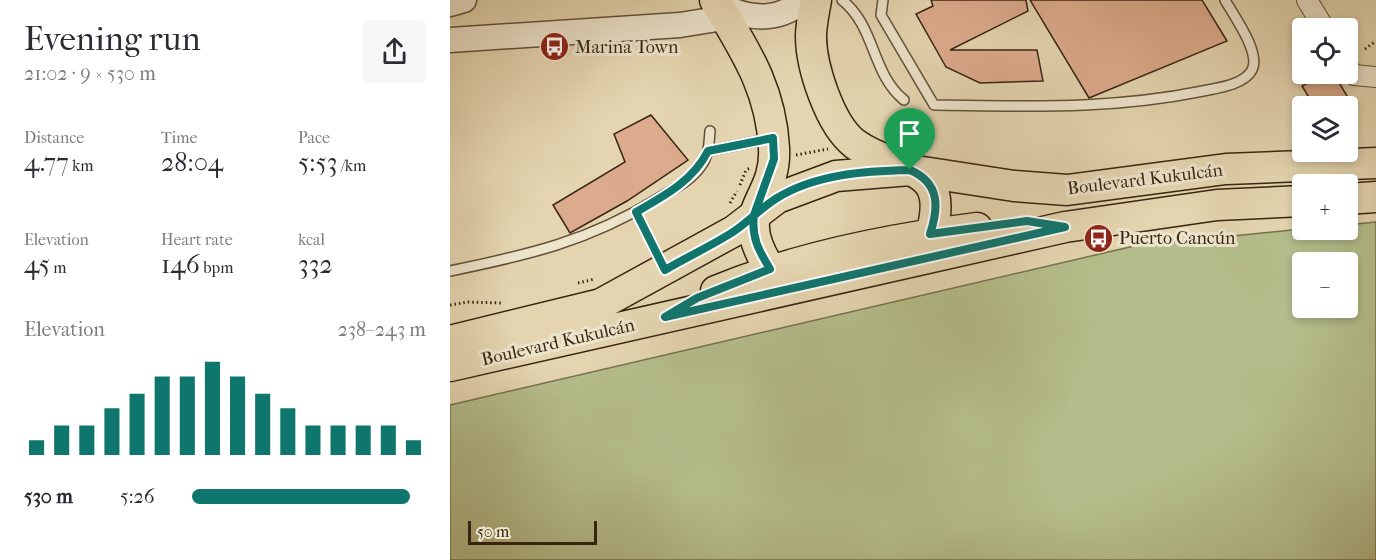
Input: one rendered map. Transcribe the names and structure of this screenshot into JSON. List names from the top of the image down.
{
  "streets": {
    "main road": ["Boulevard Kukulcán"]
  },
  "places": {
    "bus stop": ["Marina Town", "Puerto Cancún"]
  },
  "scale_bar": "50 m",
  "page": {
    "heading": ["Evening run", "21:02 · 9 × 530 m"],
    "map_buttons": ["+", "−"],
    "stats": [
      ["Distance", "4.77 km"],
      ["Time", "28:04"],
      ["Pace", "5:53 /km"],
      ["Elevation", "45 m"],
      ["Heart rate", "146 bpm"],
      ["kcal", "332"]
    ],
    "chart": ["Elevation", "238–243 m"],
    "list": [
      {
        "name": "530 m",
        "note": "5:26"
      }
    ],
    "scale": "50 m"
  }
}
